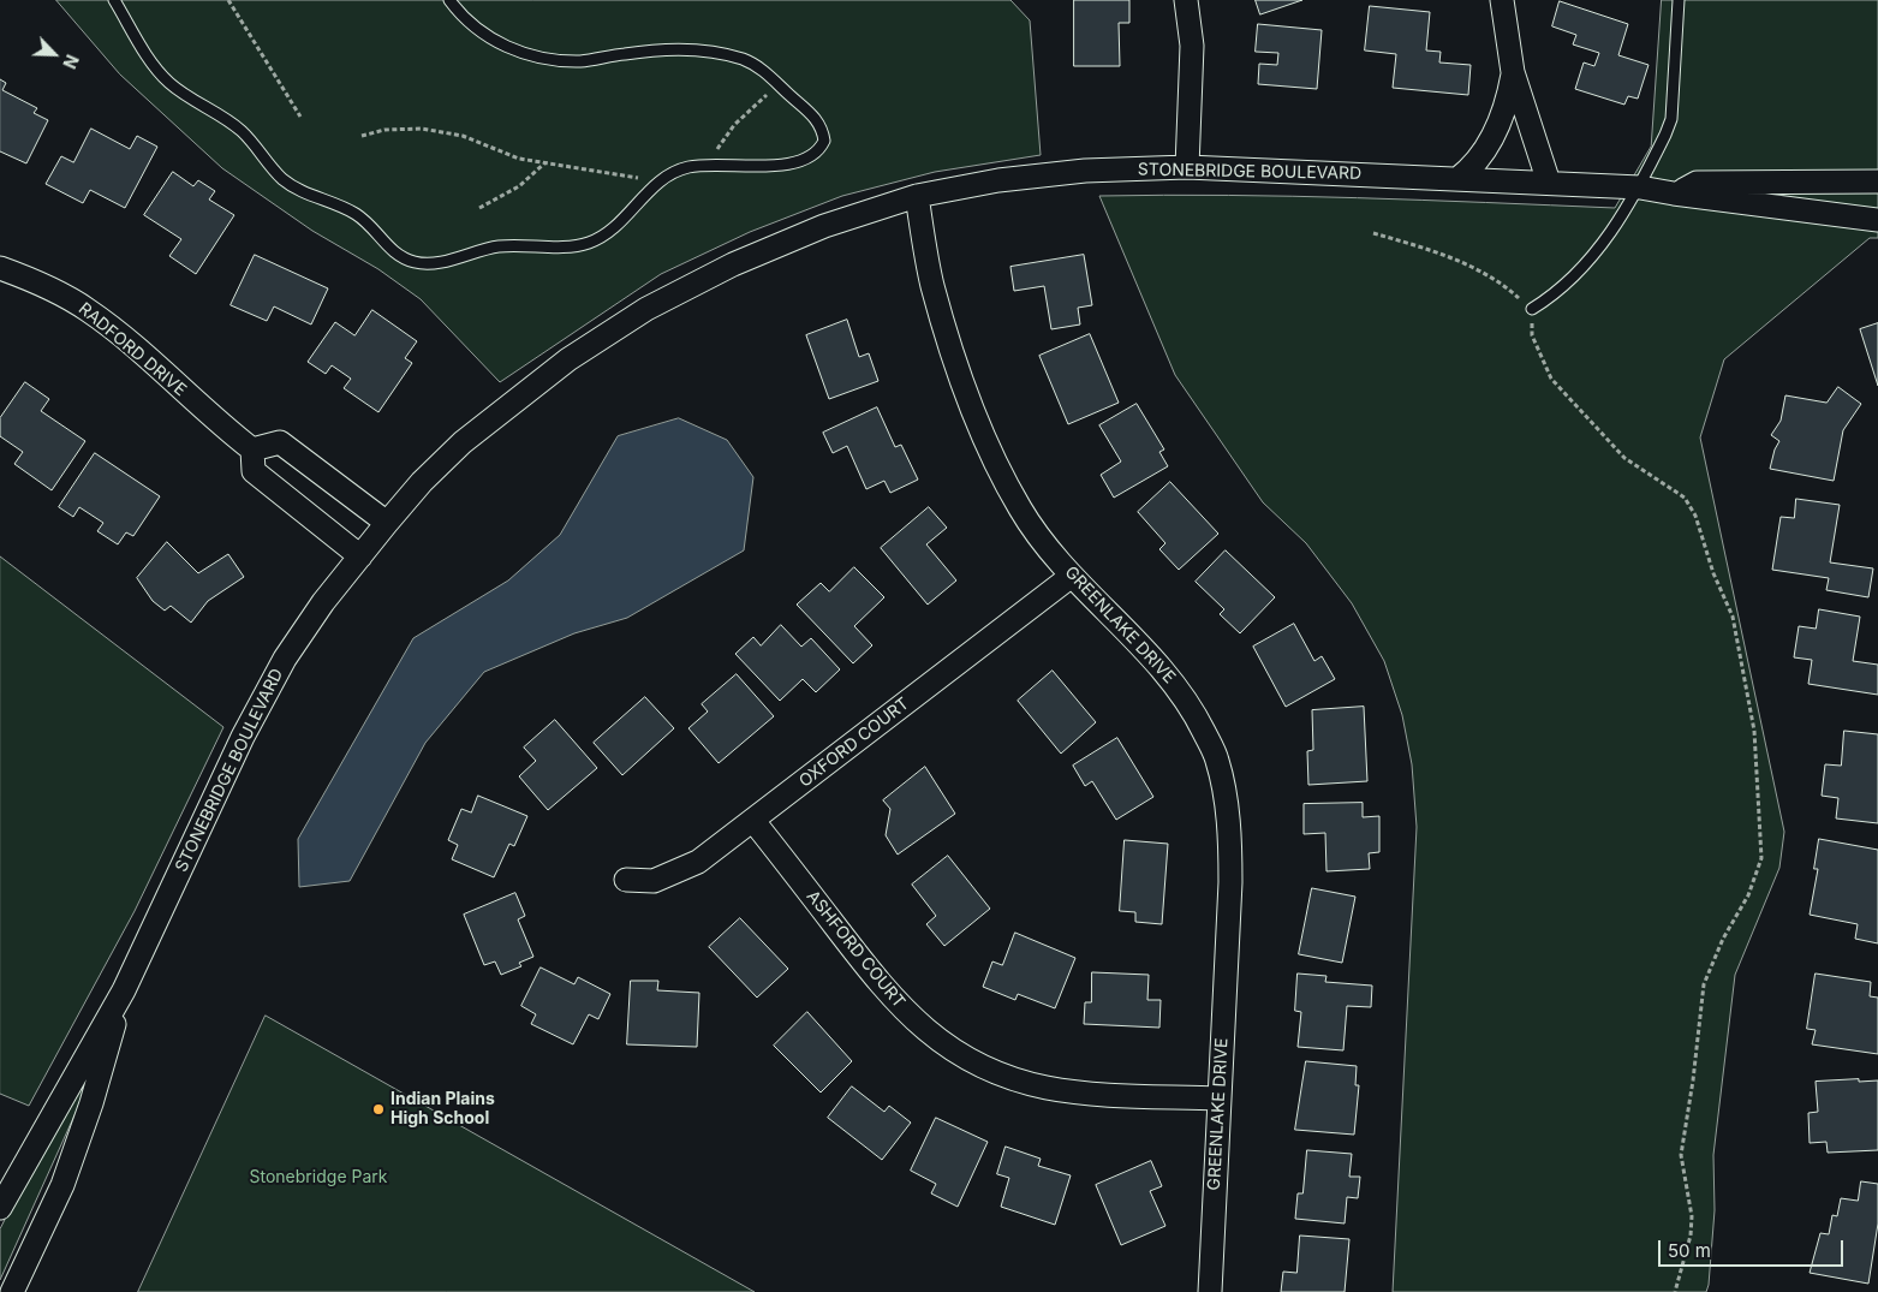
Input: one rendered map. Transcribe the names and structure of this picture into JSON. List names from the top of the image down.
{
  "streets": {
    "street": [
      "STONEBRIDGE BOULEVARD",
      "RADFORD DRIVE",
      "GREENLAKE DRIVE",
      "OXFORD COURT",
      "ASHFORD COURT"
    ]
  },
  "crossings": [
    ["STONEBRIDGE BOULEVARD", "GREENLAKE DRIVE"],
    ["GREENLAKE DRIVE", "OXFORD COURT"],
    ["GREENLAKE DRIVE", "ASHFORD COURT"],
    ["OXFORD COURT", "ASHFORD COURT"]
  ],
  "parks": ["Stonebridge Park"],
  "places": ["Indian Plains High School"],
  "scale_bar": "50 m",
  "north": "bottom right"
}
